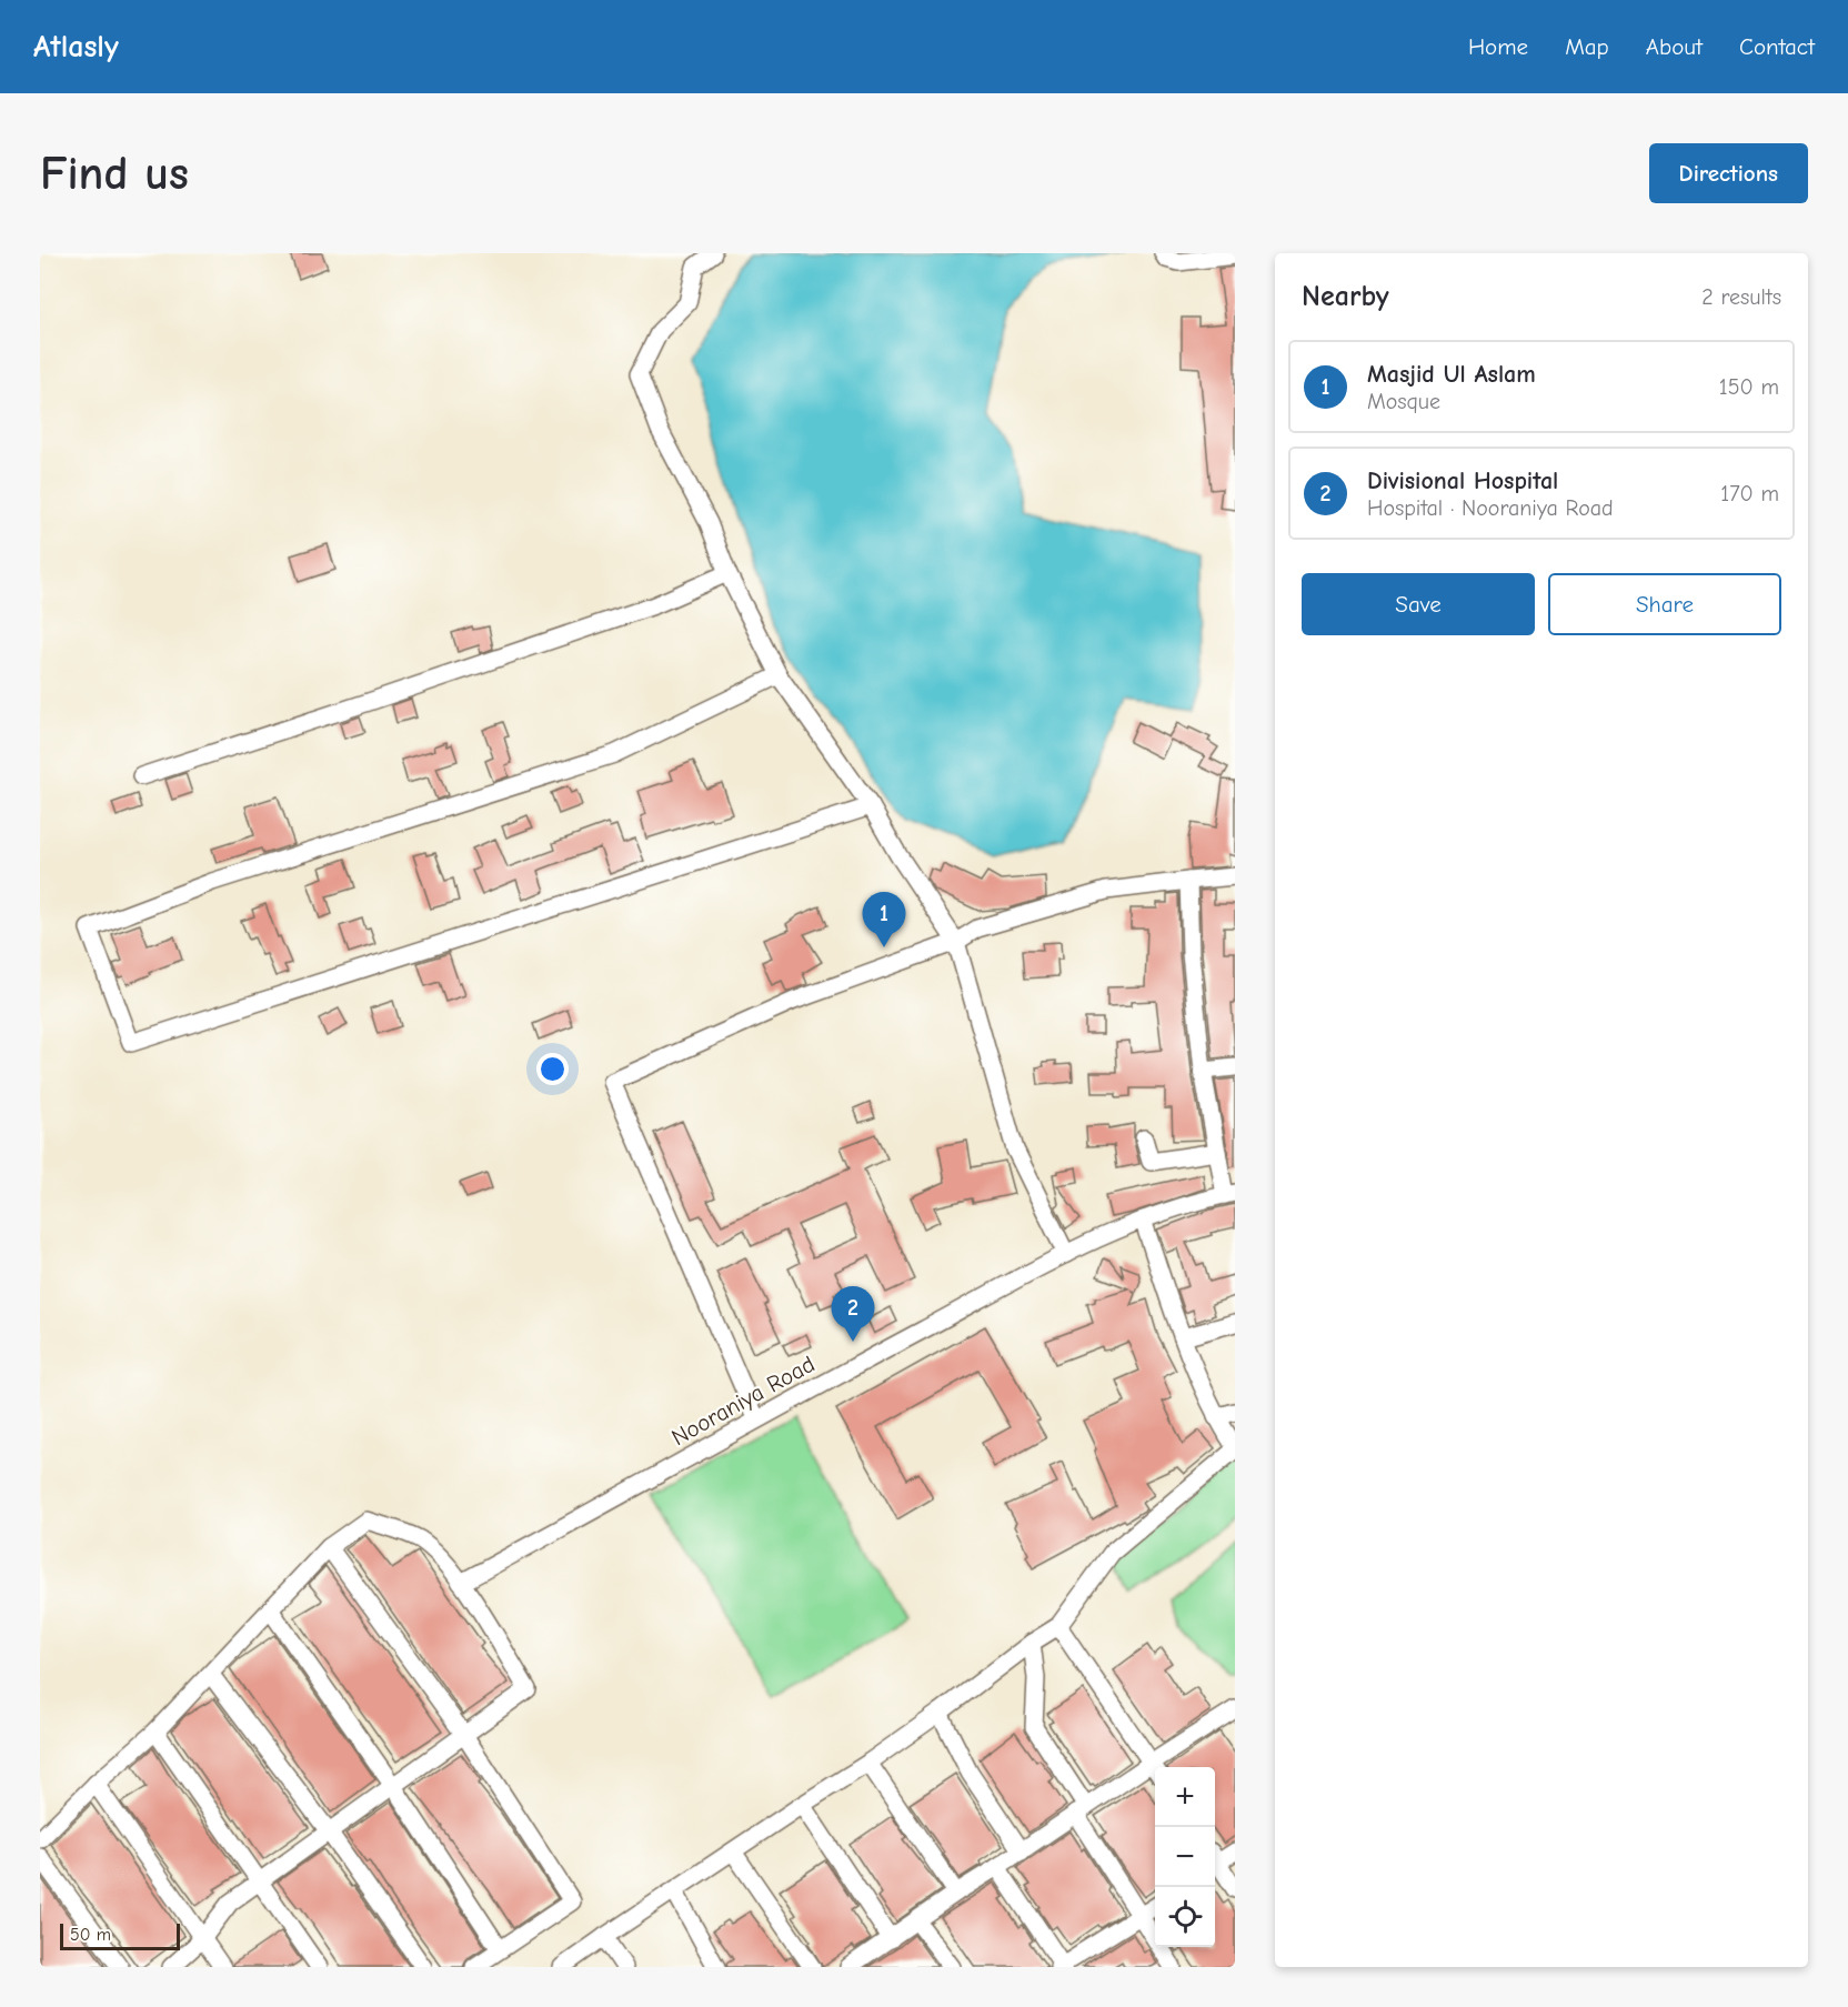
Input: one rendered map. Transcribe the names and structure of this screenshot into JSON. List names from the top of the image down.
{
  "streets": {
    "street": ["Nooraniya Road"]
  },
  "scale_bar": "50 m",
  "page": {
    "header": "Atlasly",
    "nav": [
      "Home",
      "Map",
      "About",
      "Contact"
    ],
    "buttons": [
      "Directions",
      ["Save", "Share"]
    ],
    "title": "Find us",
    "heading": ["Nearby", "2 results"],
    "list": [
      {
        "mark": "1",
        "name": "Masjid Ul Aslam",
        "note": "Mosque",
        "value": "150 m"
      },
      {
        "mark": "2",
        "name": "Divisional Hospital",
        "note": "Hospital · Nooraniya Road",
        "value": "170 m"
      }
    ],
    "pins": ["1", "2"],
    "map_buttons": ["+", "−"],
    "scale": "50 m"
  }
}
